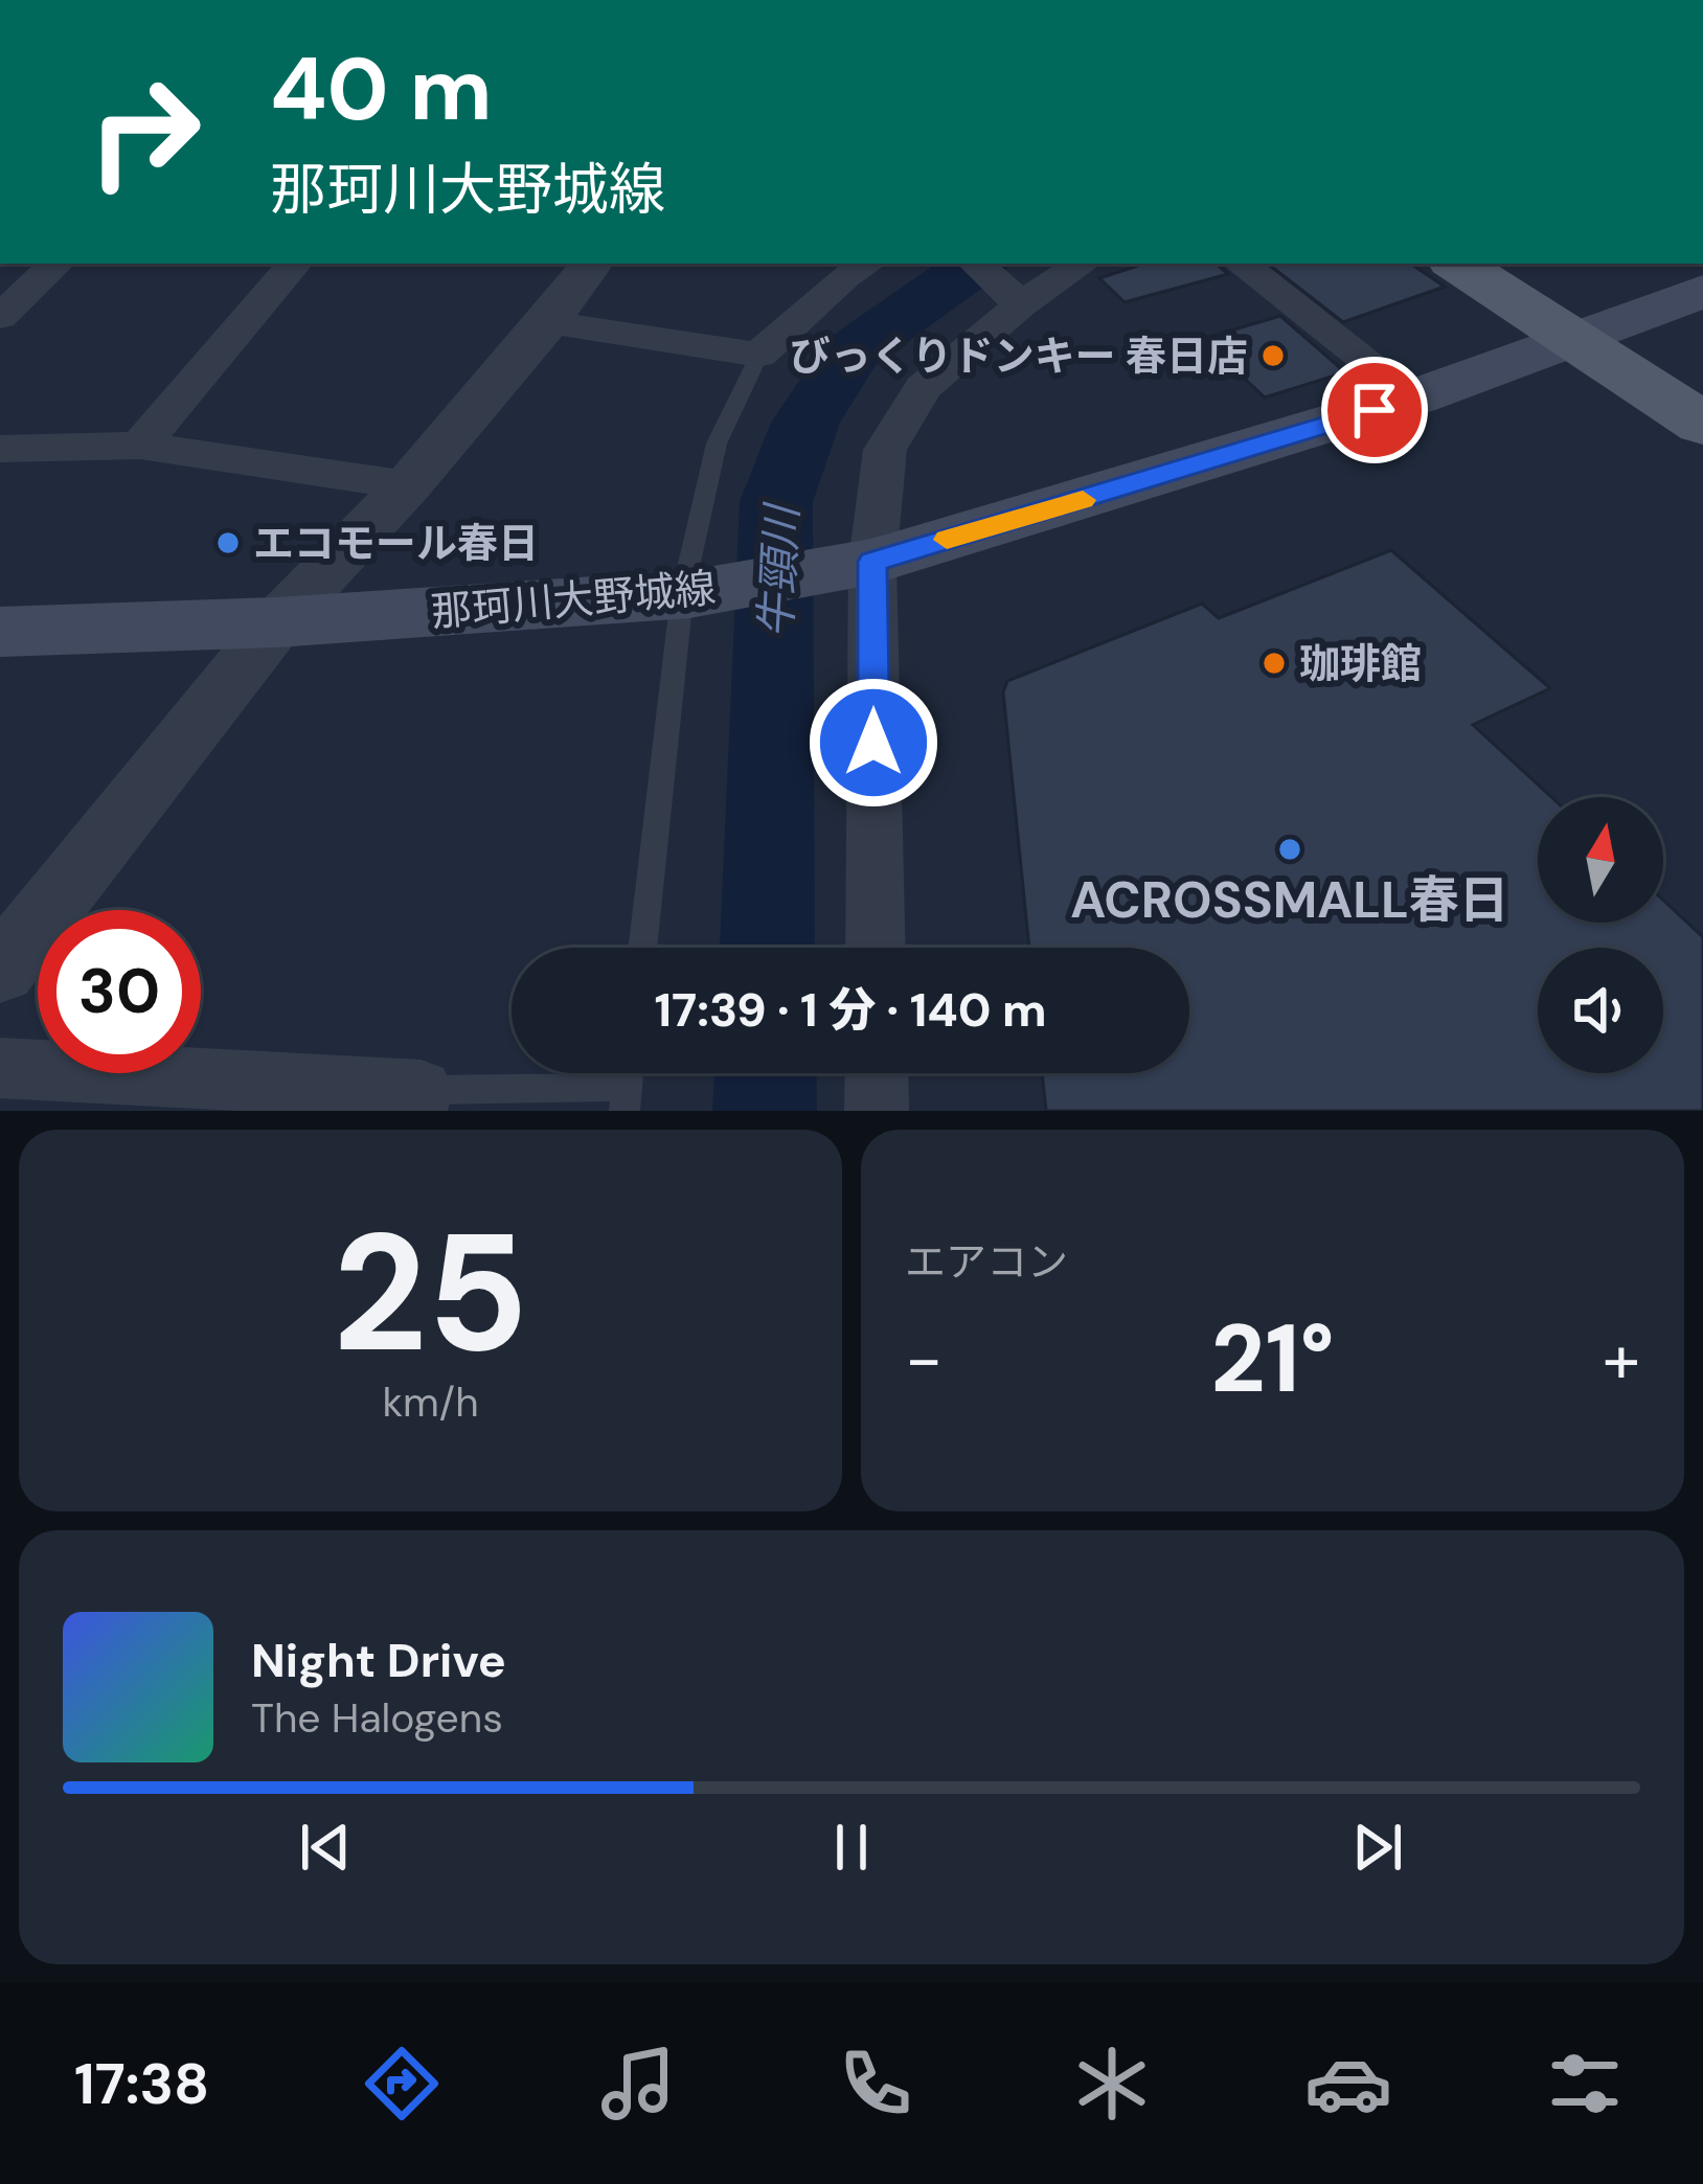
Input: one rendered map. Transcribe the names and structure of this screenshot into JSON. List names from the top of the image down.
{
  "streets": {
    "main road": ["那珂川大野城線"]
  },
  "water": ["牛頸川"],
  "places": [
    "びっくりドンキー 春日店",
    "エコモール春日",
    "珈琲館",
    "ACROSSMALL春日"
  ],
  "north": "top",
  "page": {
    "turn": ["40 m", "那珂川大野城線"],
    "limit": "30",
    "trip": "17:39 · 1 分 · 140 m",
    "tile": [
      ["25", "km/h"],
      "エアコン"
    ],
    "heat": ["−", "21°", "+"],
    "song": ["Night Drive", "The Halogens"],
    "tabs": "17:38"
  }
}
